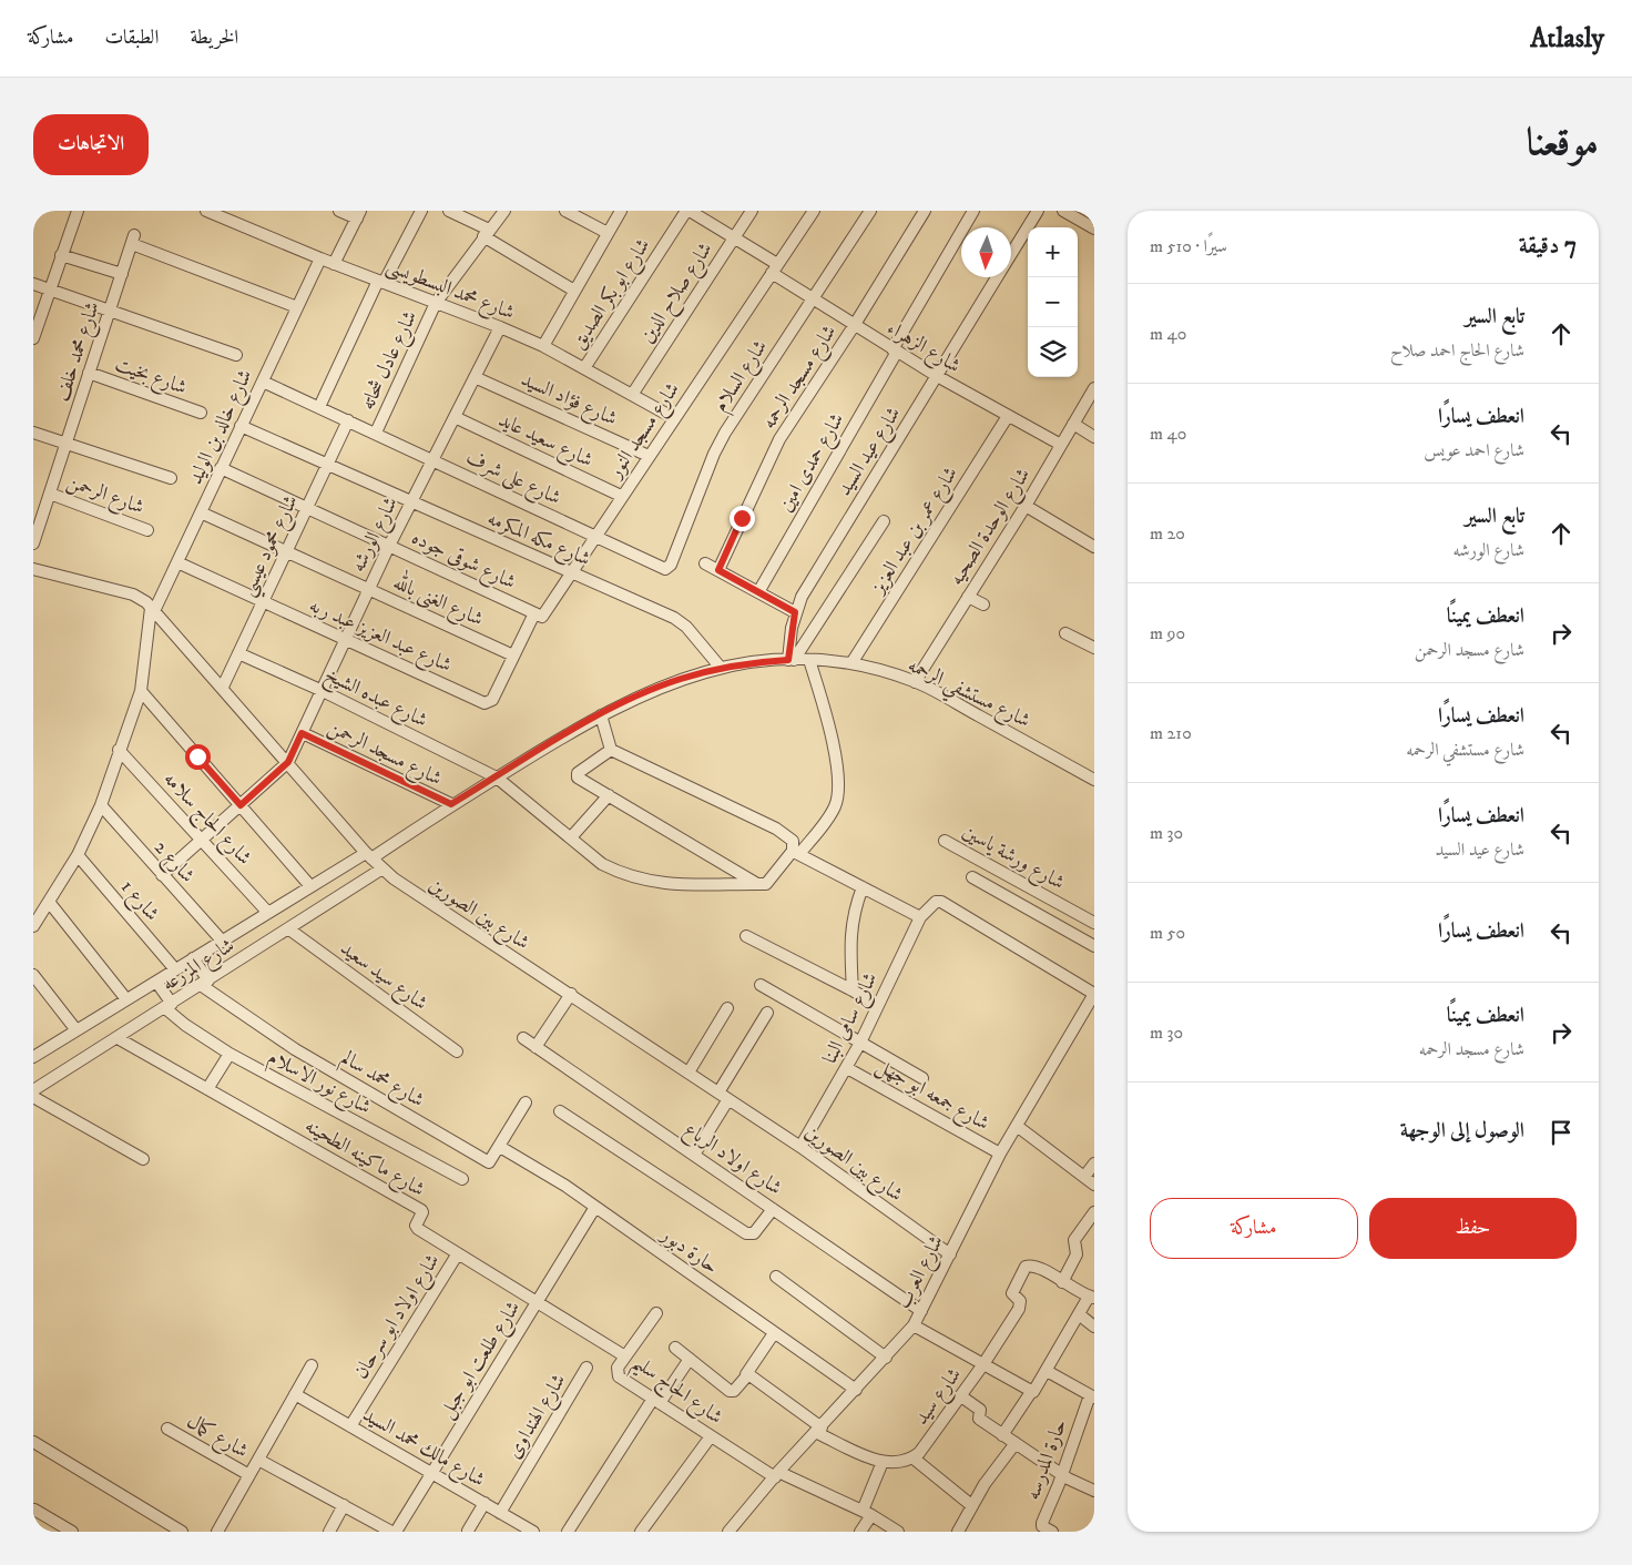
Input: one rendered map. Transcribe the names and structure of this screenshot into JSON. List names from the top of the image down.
{
  "streets": {
    "street": [
      "شارع محمد البسطويسى",
      "شارع صلاح الدين",
      "شارع ابو بكر الصديق",
      "شارع الزهراء",
      "شارع محمد خلف",
      "شارع عادل شحاته",
      "شارع بخيت",
      "شارع السلام",
      "شارع مسجد الرحمه",
      "شارع فؤاد السيد",
      "شارع خالد بن الوليد",
      "شارع مسجد النور",
      "شارع سعيد عايد",
      "شارع عيد السيد",
      "شارع حمدى امين",
      "شارع على شرف",
      "شارع الرحمن",
      "شارع الوحدة الصحيه",
      "شارع عمر بن عبد العزيز",
      "شارع الورشه",
      "شارع مكه المكرمه",
      "شارع محمود عيسي",
      "شارع شوقى جوده",
      "شارع الغنى بالله",
      "شارع عبد العزيز عبد ربه",
      "شارع مستشفي الرحمه",
      "شارع عبده الشيخ",
      "شارع مسجد الرحمن",
      "شارع الحاج سلامه",
      "شارع ورشة ياسين",
      "شارع 2",
      "شارع 1",
      "شارع بين الصورين",
      "شارع المزرعه",
      "شارع سيد سعيد",
      "شارع سامى البنا",
      "شارع محمد سالم",
      "شارع نور الاسلام",
      "شارع جمعه ابو جهل",
      "شارع ماكينه الطحينه",
      "شارع اولاد الرباع",
      "حارة دبور",
      "شارع العرب",
      "شارع اولاد ابو سرحان",
      "شارع طلعت ابو جبل",
      "شارع الحاج سليم",
      "شارع سيد",
      "شارع الهنداوى",
      "شارع كمال",
      "شارع مالك محمد السيد",
      "حارة المدرسه"
    ]
  },
  "crossings": [
    ["شارع محمد البسطويسى", "شارع صلاح الدين"],
    ["شارع محمد البسطويسى", "شارع ابو بكر الصديق"],
    ["شارع محمد البسطويسى", "شارع عادل شحاته"],
    ["شارع محمد البسطويسى", "شارع خالد بن الوليد"],
    ["شارع محمد البسطويسى", "شارع مسجد النور"],
    ["شارع محمد البسطويسى", "شارع الورشه"],
    ["شارع صلاح الدين", "شارع الزهراء"],
    ["شارع ابو بكر الصديق", "شارع الزهراء"],
    ["شارع الزهراء", "شارع السلام"],
    ["شارع الزهراء", "شارع مسجد الرحمه"],
    ["شارع الزهراء", "شارع مسجد النور"],
    ["شارع الزهراء", "شارع عيد السيد"],
    ["شارع الزهراء", "شارع حمدى امين"],
    ["شارع الزهراء", "شارع الوحدة الصحيه"],
    ["شارع الزهراء", "شارع عمر بن عبد العزيز"],
    ["شارع محمد خلف", "شارع بخيت"],
    ["شارع محمد خلف", "شارع خالد بن الوليد"],
    ["شارع محمد خلف", "شارع الرحمن"],
    ["شارع عادل شحاته", "شارع على شرف"],
    ["شارع السلام", "شارع على شرف"],
    ["شارع فؤاد السيد", "شارع مسجد النور"],
    ["شارع فؤاد السيد", "شارع الورشه"],
    ["شارع خالد بن الوليد", "شارع على شرف"],
    ["شارع خالد بن الوليد", "شارع مكه المكرمه"],
    ["شارع خالد بن الوليد", "شارع شوقى جوده"],
    ["شارع خالد بن الوليد", "شارع الغنى بالله"],
    ["شارع خالد بن الوليد", "شارع عبد العزيز عبد ربه"],
    ["شارع خالد بن الوليد", "شارع الحاج سلامه"],
    ["شارع خالد بن الوليد", "شارع 2"],
    ["شارع خالد بن الوليد", "شارع 1"],
    ["شارع خالد بن الوليد", "شارع بين الصورين"],
    ["شارع مسجد النور", "شارع سعيد عايد"],
    ["شارع مسجد النور", "شارع على شرف"],
    ["شارع مسجد النور", "شارع مكه المكرمه"],
    ["شارع مسجد النور", "شارع شوقى جوده"],
    ["شارع مسجد النور", "شارع الغنى بالله"],
    ["شارع مسجد النور", "شارع عبد العزيز عبد ربه"],
    ["شارع سعيد عايد", "شارع الورشه"],
    ["شارع عيد السيد", "شارع مستشفي الرحمه"],
    ["شارع على شرف", "شارع الورشه"],
    ["شارع على شرف", "شارع محمود عيسي"],
    ["شارع الوحدة الصحيه", "شارع مستشفي الرحمه"],
    ["شارع عمر بن عبد العزيز", "شارع مستشفي الرحمه"],
    ["شارع الورشه", "شارع مكه المكرمه"],
    ["شارع الورشه", "شارع شوقى جوده"],
    ["شارع الورشه", "شارع الغنى بالله"],
    ["شارع الورشه", "شارع عبد العزيز عبد ربه"],
    ["شارع الورشه", "شارع عبده الشيخ"],
    ["شارع الورشه", "شارع مسجد الرحمن"],
    ["شارع الورشه", "شارع بين الصورين"],
    ["شارع مكه المكرمه", "شارع محمود عيسي"],
    ["شارع مكه المكرمه", "شارع مستشفي الرحمه"],
    ["شارع محمود عيسي", "شارع شوقى جوده"],
    ["شارع محمود عيسي", "شارع الغنى بالله"],
    ["شارع محمود عيسي", "شارع عبد العزيز عبد ربه"],
    ["شارع محمود عيسي", "شارع عبده الشيخ"],
    ["شارع محمود عيسي", "شارع بين الصورين"],
    ["شارع مستشفي الرحمه", "شارع عبده الشيخ"],
    ["شارع مستشفي الرحمه", "شارع مسجد الرحمن"],
    ["شارع مستشفي الرحمه", "شارع بين الصورين"],
    ["شارع مستشفي الرحمه", "شارع المزرعه"],
    ["شارع الحاج سلامه", "شارع المزرعه"],
    ["شارع 2", "شارع المزرعه"],
    ["شارع 1", "شارع المزرعه"],
    ["شارع بين الصورين", "شارع المزرعه"],
    ["شارع بين الصورين", "شارع سامى البنا"],
    ["شارع بين الصورين", "شارع العرب"],
    ["شارع المزرعه", "شارع سيد سعيد"],
    ["شارع المزرعه", "شارع محمد سالم"],
    ["شارع المزرعه", "شارع نور الاسلام"],
    ["شارع المزرعه", "شارع ماكينه الطحينه"],
    ["شارع سامى البنا", "شارع جمعه ابو جهل"],
    ["شارع سامى البنا", "شارع العرب"],
    ["شارع محمد سالم", "حارة دبور"],
    ["شارع جمعه ابو جهل", "شارع العرب"],
    ["شارع ماكينه الطحينه", "شارع اولاد ابو سرحان"],
    ["شارع ماكينه الطحينه", "شارع طلعت ابو جبل"],
    ["شارع ماكينه الطحينه", "شارع الحاج سليم"],
    ["شارع اولاد الرباع", "شارع العرب"],
    ["حارة دبور", "شارع العرب"],
    ["حارة دبور", "شارع طلعت ابو جبل"],
    ["شارع العرب", "شارع الحاج سليم"],
    ["شارع اولاد ابو سرحان", "شارع مالك محمد السيد"],
    ["شارع طلعت ابو جبل", "شارع مالك محمد السيد"],
    ["شارع الهنداوى", "شارع مالك محمد السيد"]
  ],
  "north": "bottom",
  "page": {
    "header": "Atlasly",
    "nav": ["الخريطة", "الطبقات", "مشاركة"],
    "title": "موقعنا",
    "buttons": [
      "الاتجاهات",
      ["حفظ", "مشاركة"]
    ],
    "heading": ["7 دقيقة", "سيرًا · 510 m"],
    "map_buttons": ["+", "−"],
    "list": [
      ["تابع السير", "شارع الحاج احمد صلاح", "40 m"],
      ["انعطف يسارًا", "شارع احمد عويس", "40 m"],
      ["تابع السير", "شارع الورشه", "20 m"],
      ["انعطف يمينًا", "شارع مسجد الرحمن", "90 m"],
      ["انعطف يسارًا", "شارع مستشفي الرحمه", "210 m"],
      ["انعطف يسارًا", "شارع عيد السيد", "30 m"],
      ["انعطف يسارًا", "50 m"],
      ["انعطف يمينًا", "شارع مسجد الرحمه", "30 m"],
      "الوصول إلى الوجهة"
    ]
  }
}
